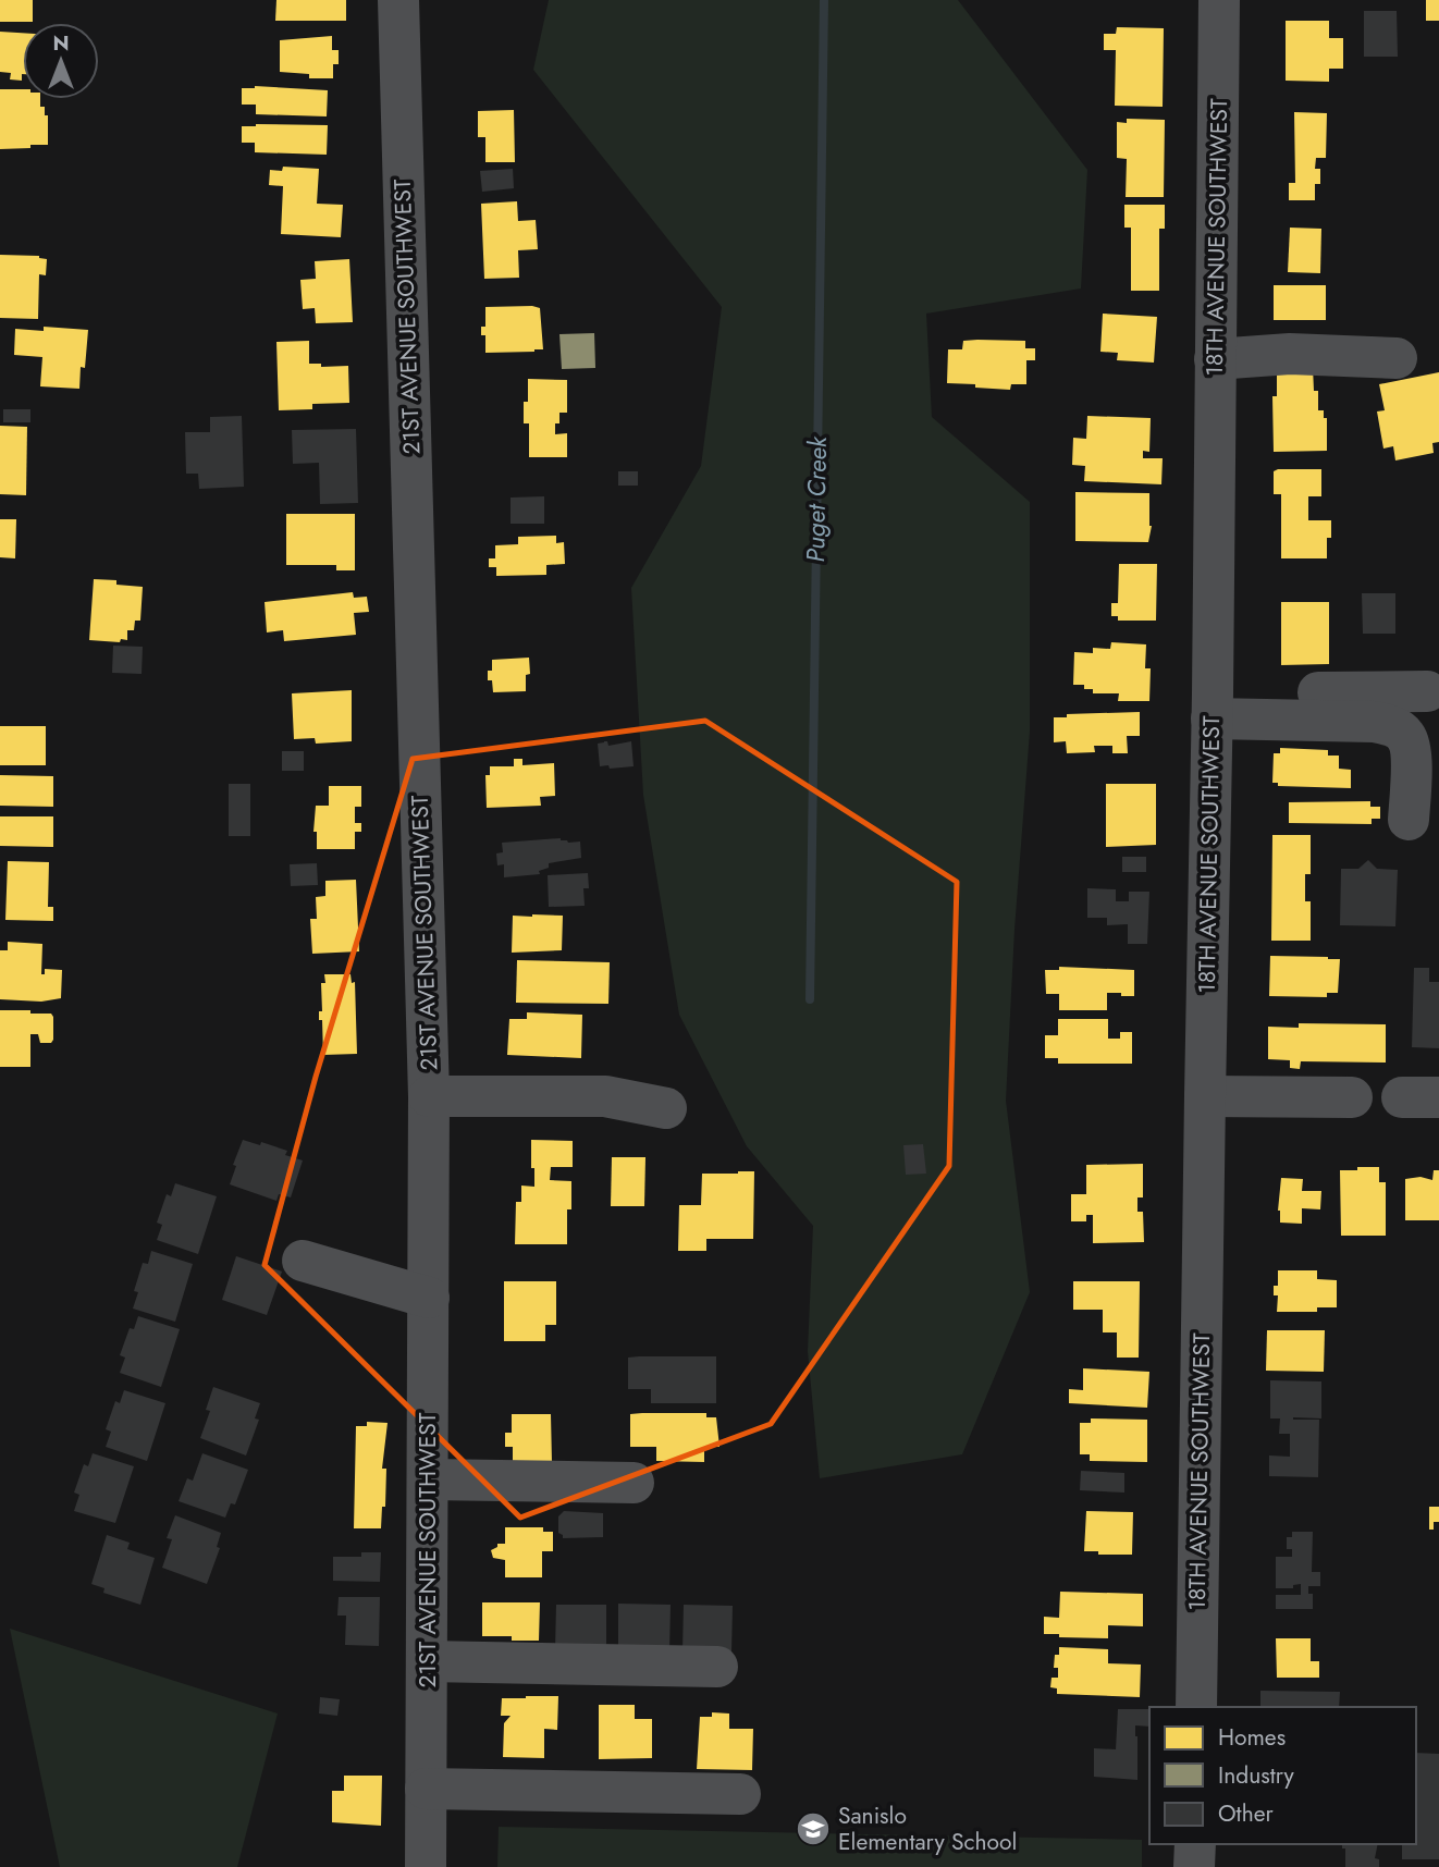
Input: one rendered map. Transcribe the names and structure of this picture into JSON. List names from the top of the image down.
{
  "streets": {
    "street": ["18TH AVENUE SOUTHWEST", "21ST AVENUE SOUTHWEST"]
  },
  "water": ["Puget Creek"],
  "places": {
    "school or university": ["Sanislo Elementary School"]
  },
  "legend": ["Homes", "Industry", "Other"],
  "north": "top"
}
